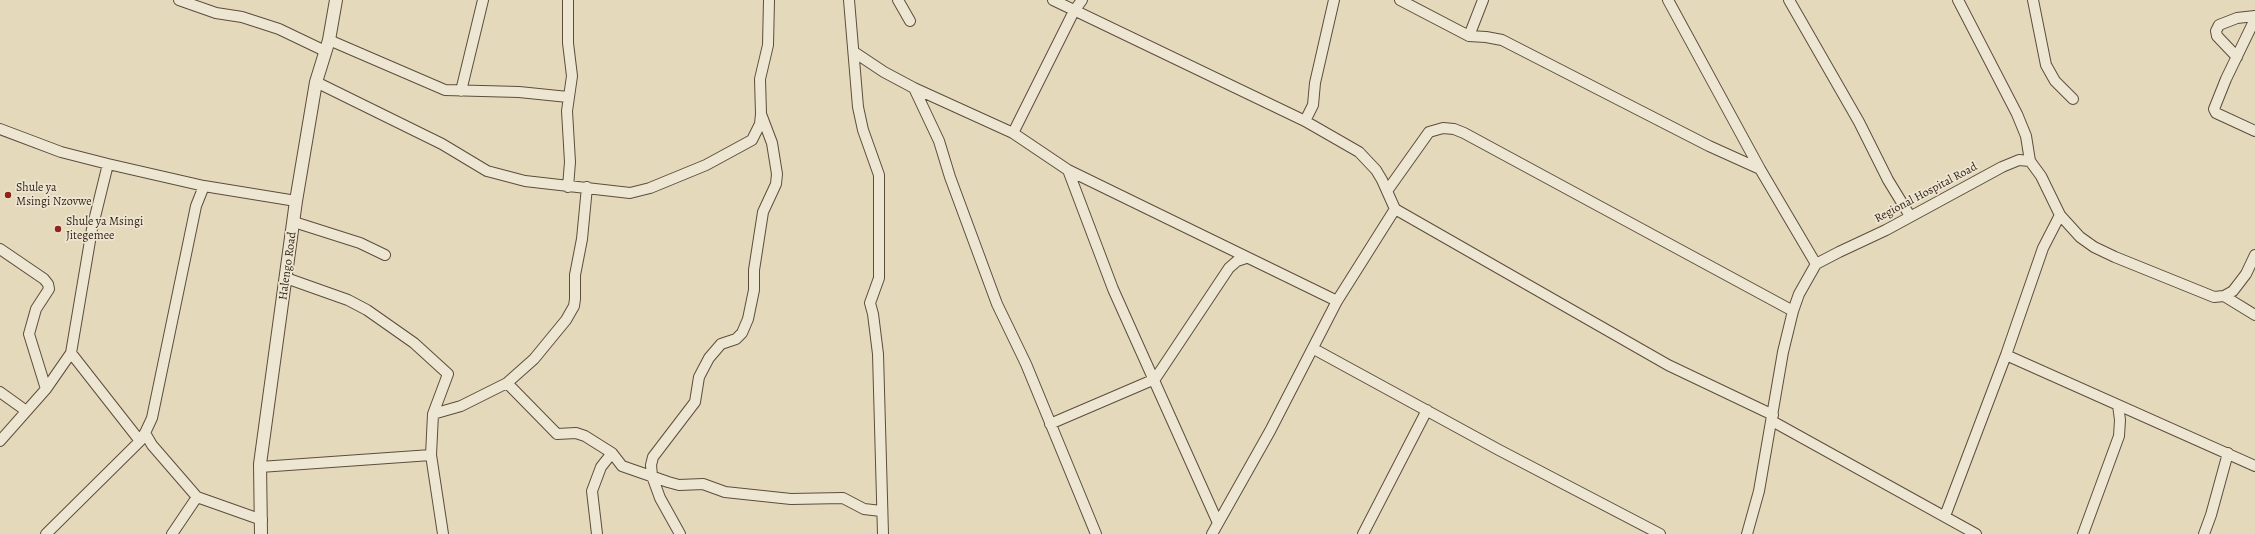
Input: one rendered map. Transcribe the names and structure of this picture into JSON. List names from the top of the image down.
{
  "streets": {
    "street": ["Regional Hospital Road", "Halengo Road"]
  },
  "places": ["Shule ya Msingi Nzovwe", "Shule ya Msingi Jitegemee"]
}
